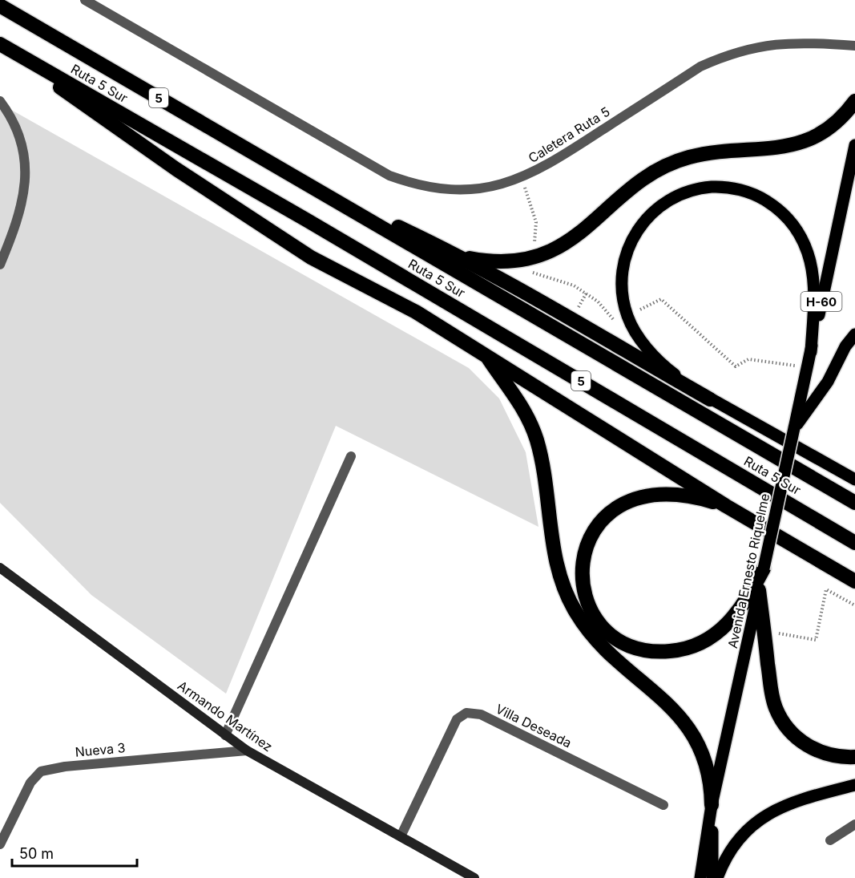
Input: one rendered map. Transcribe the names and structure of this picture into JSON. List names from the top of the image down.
{
  "streets": {
    "highway": ["Ruta 5 Sur", "5"],
    "main road": ["H-60", "Avenida Ernesto Riquelme", "Armando Martínez"],
    "street": ["Caletera Ruta 5", "Villa Deseada", "Nueva 3"]
  },
  "crossings": [
    ["Armando Martínez", "Villa Deseada"],
    ["Armando Martínez", "Nueva 3"]
  ],
  "scale_bar": "50 m"
}
